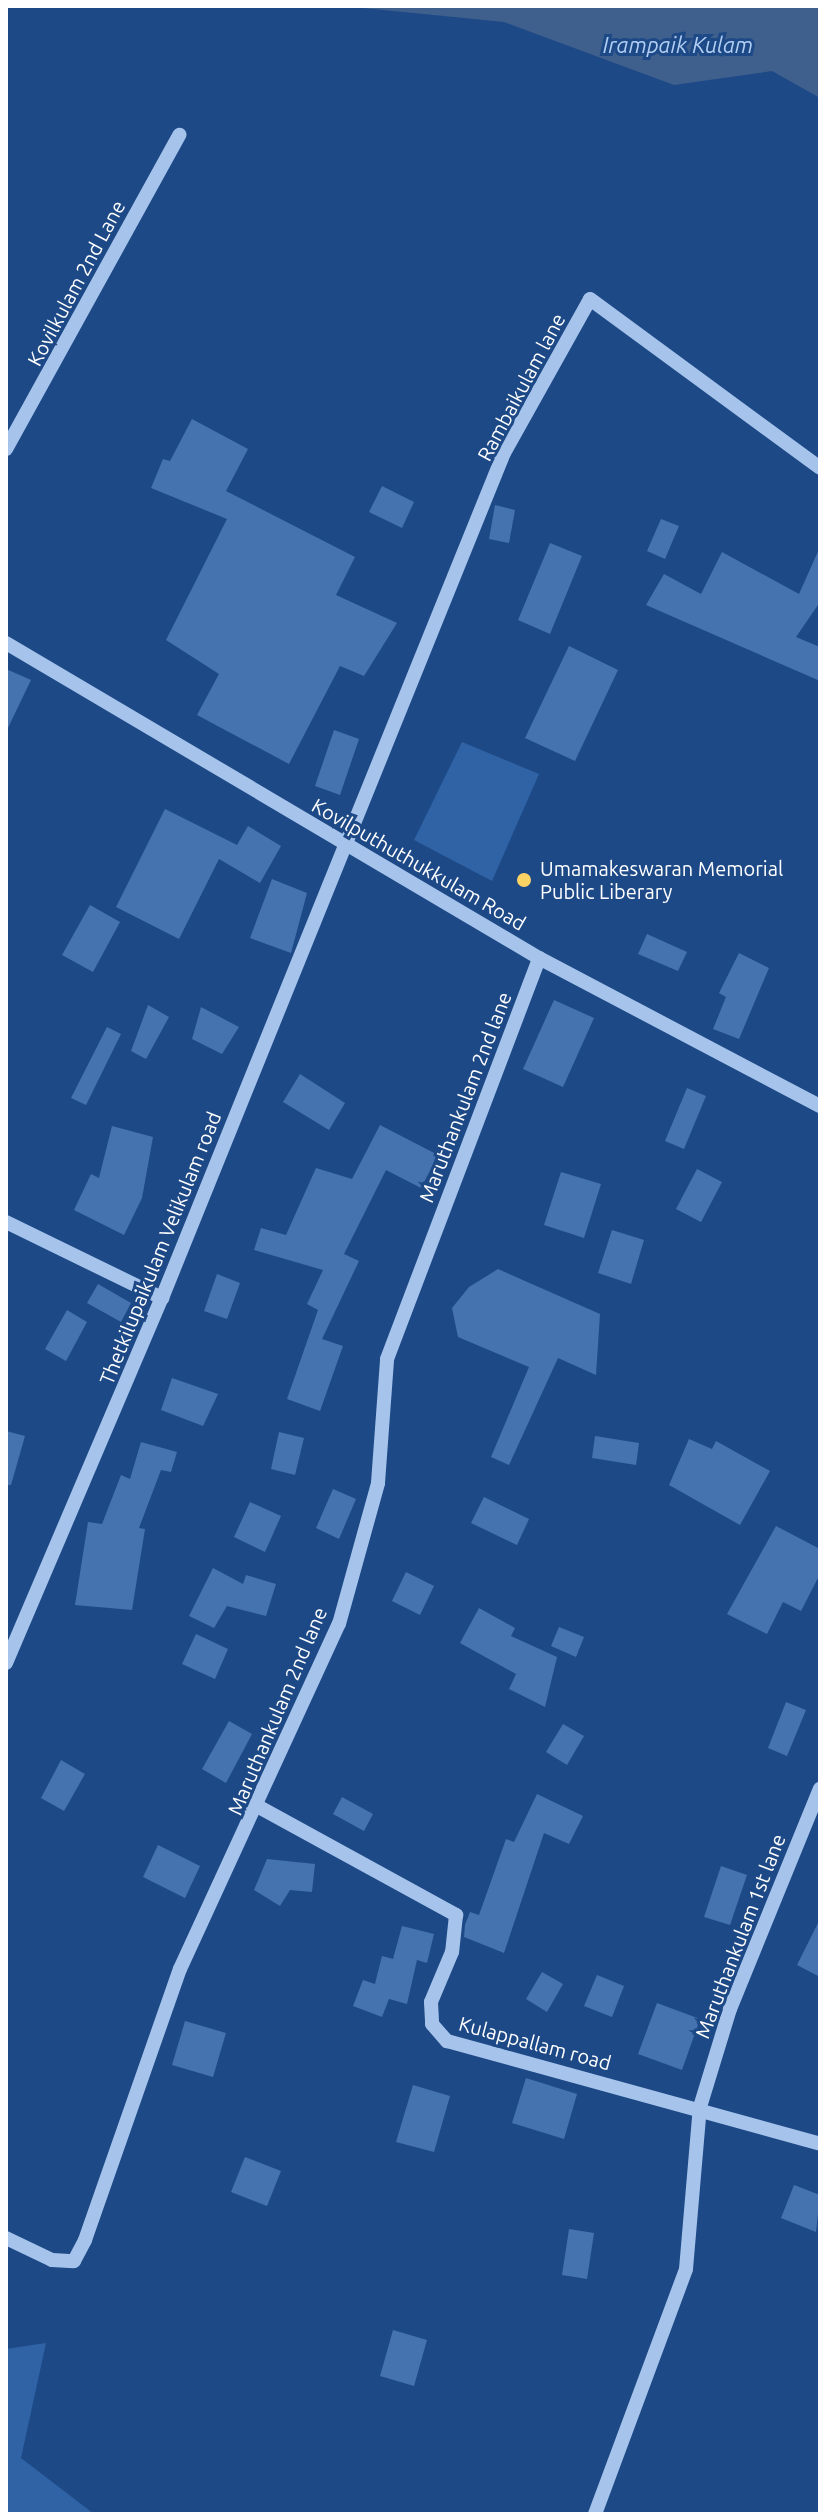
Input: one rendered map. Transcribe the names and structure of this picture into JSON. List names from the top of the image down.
{
  "streets": {
    "street": [
      "Kovilkulam 2nd Lane",
      "Rambaikulam lane",
      "Kovilputhuthukkulam Road",
      "Maruthankulam 2nd lane",
      "Thetkilupaikulam Velikulam road",
      "Maruthankulam 1st lane",
      "Kulappallam road"
    ]
  },
  "crossings": [
    ["Rambaikulam lane", "Kovilputhuthukkulam Road"],
    ["Rambaikulam lane", "Thetkilupaikulam Velikulam road"],
    ["Kovilputhuthukkulam Road", "Maruthankulam 2nd lane"],
    ["Kovilputhuthukkulam Road", "Thetkilupaikulam Velikulam road"],
    ["Maruthankulam 2nd lane", "Kulappallam road"],
    ["Maruthankulam 1st lane", "Kulappallam road"]
  ],
  "water": ["Irampaik Kulam"],
  "places": ["Umamakeswaran Memorial Public Liberary"]
}
